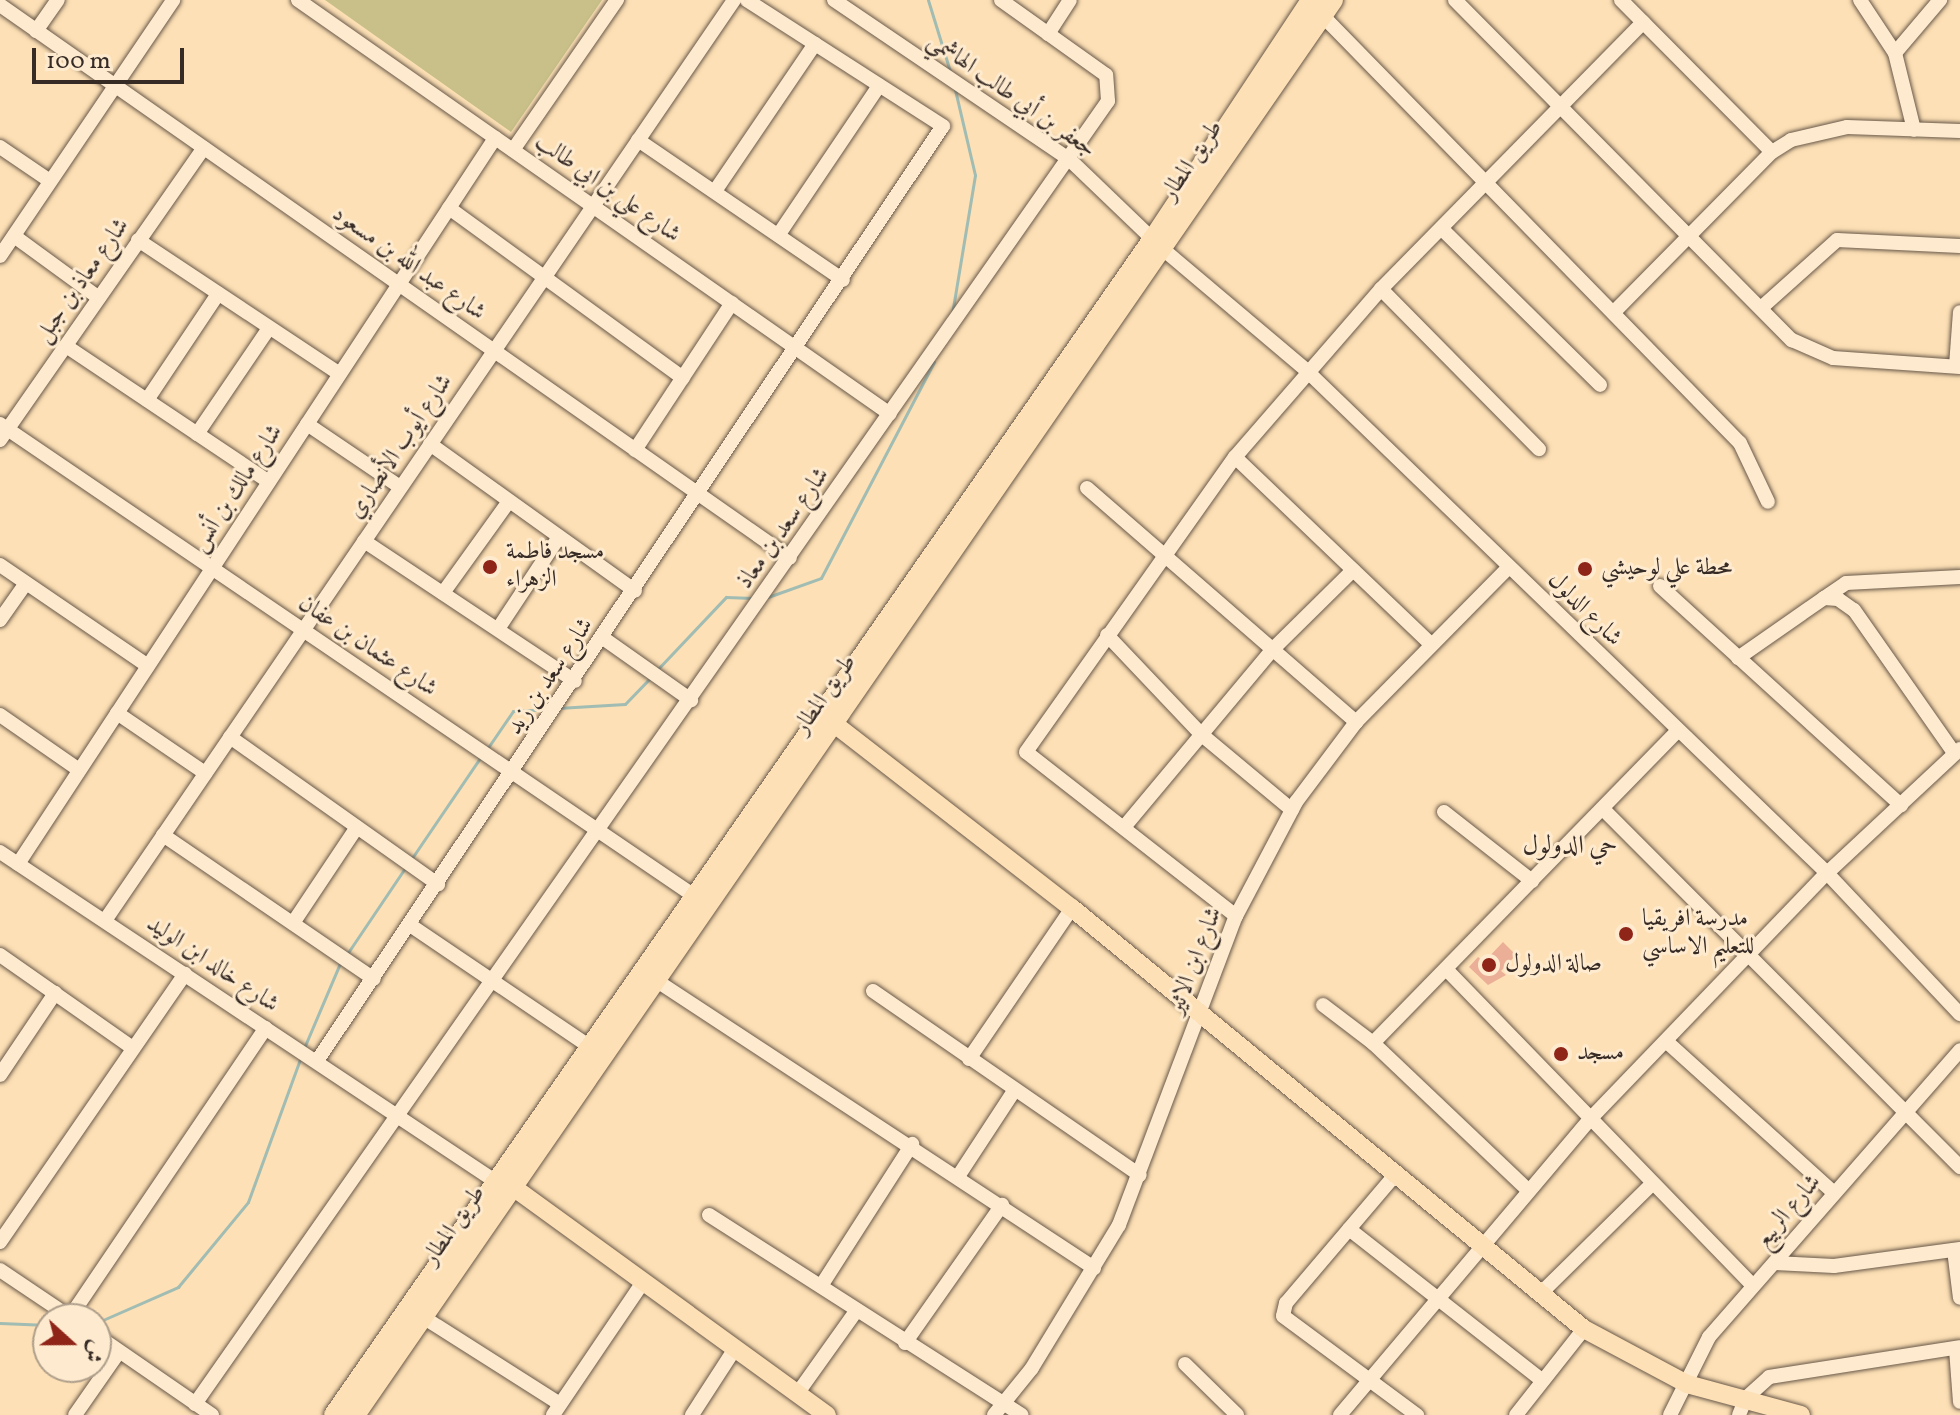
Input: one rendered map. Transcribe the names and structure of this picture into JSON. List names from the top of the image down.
{
  "streets": {
    "highway": ["طريق المطار"],
    "street": [
      "جعفر بن أبي طالب الهاشمي",
      "شارع علي بن ابي طالب",
      "شارع عبد الله بن مسعود",
      "شارع معاذ بن جبل",
      "شارع أيوب الأنصاري",
      "شارع مالك بن أنس",
      "شارع سعد بن معاذ",
      "شارع الدلول",
      "شارع عثمان بن عفان",
      "شارع سعد بن زيد",
      "شارع ابن الاثير",
      "شارع خالد ابن الوليد",
      "شارع الربيع"
    ]
  },
  "crossings": [
    ["جعفر بن أبي طالب الهاشمي", "طريق المطار"],
    ["جعفر بن أبي طالب الهاشمي", "شارع سعد بن معاذ"],
    ["جعفر بن أبي طالب الهاشمي", "شارع الدلول"],
    ["طريق المطار", "شارع الدلول"],
    ["طريق المطار", "شارع عثمان بن عفان"],
    ["طريق المطار", "شارع خالد ابن الوليد"],
    ["شارع علي بن ابي طالب", "شارع أيوب الأنصاري"],
    ["شارع علي بن ابي طالب", "شارع مالك بن أنس"],
    ["شارع علي بن ابي طالب", "شارع سعد بن معاذ"],
    ["شارع علي بن ابي طالب", "شارع سعد بن زيد"],
    ["شارع عبد الله بن مسعود", "شارع معاذ بن جبل"],
    ["شارع عبد الله بن مسعود", "شارع أيوب الأنصاري"],
    ["شارع عبد الله بن مسعود", "شارع مالك بن أنس"],
    ["شارع عبد الله بن مسعود", "شارع سعد بن معاذ"],
    ["شارع عبد الله بن مسعود", "شارع سعد بن زيد"],
    ["شارع معاذ بن جبل", "شارع عثمان بن عفان"],
    ["شارع أيوب الأنصاري", "شارع عثمان بن عفان"],
    ["شارع أيوب الأنصاري", "شارع خالد ابن الوليد"],
    ["شارع مالك بن أنس", "شارع عثمان بن عفان"],
    ["شارع مالك بن أنس", "شارع خالد ابن الوليد"],
    ["شارع سعد بن معاذ", "شارع عثمان بن عفان"],
    ["شارع سعد بن معاذ", "شارع خالد ابن الوليد"],
    ["شارع الدلول", "شارع ابن الاثير"],
    ["شارع عثمان بن عفان", "شارع سعد بن زيد"],
    ["شارع سعد بن زيد", "شارع خالد ابن الوليد"]
  ],
  "districts": ["حي الدولول"],
  "places": [
    "مسجد فاطمة الزهراء",
    "محطة علي لوحيشي",
    "مدرسة افريقيا للتعليم الاساسي",
    "صالة الدولول",
    "مسجد"
  ],
  "scale_bar": "100 m",
  "north": "right"
}
